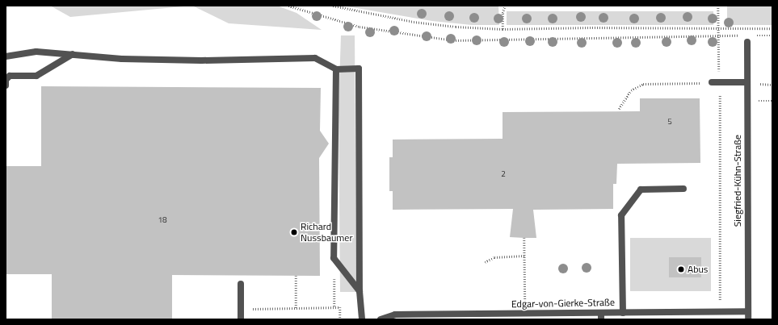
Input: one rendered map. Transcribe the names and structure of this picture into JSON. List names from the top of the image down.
{
  "streets": {
    "street": ["Siegfried-Kühn-Straße", "Edgar-von-Gierke-Straße"]
  },
  "crossings": [
    ["Siegfried-Kühn-Straße", "Edgar-von-Gierke-Straße"]
  ],
  "places": ["Richard Nussbaumer", "Abus"],
  "house_numbers": ["5", "2", "18"]
}
